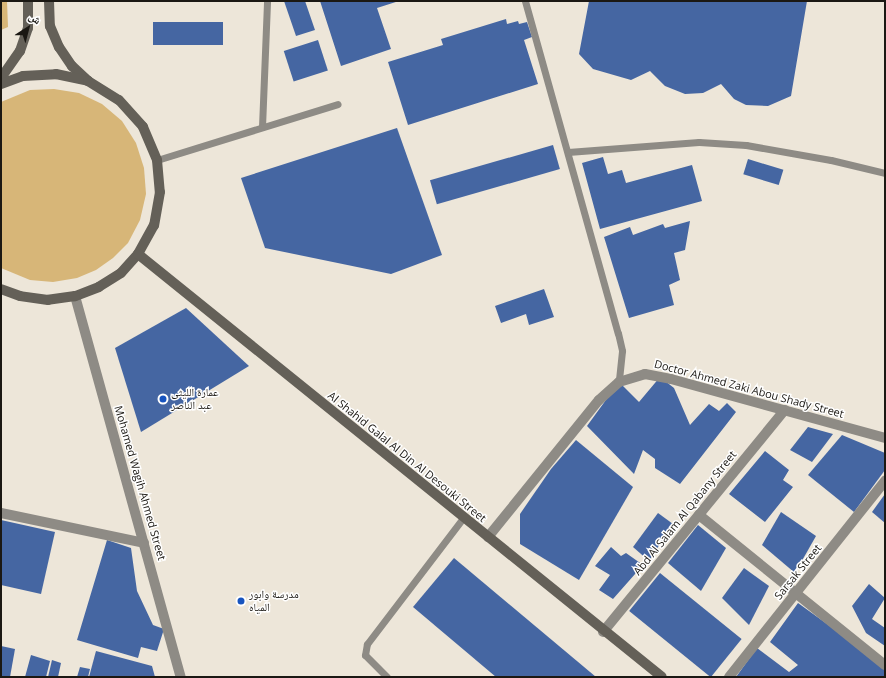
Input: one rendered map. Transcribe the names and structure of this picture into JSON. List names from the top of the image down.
{
  "streets": {
    "main road": ["Al Shahid Galal Al Din Al Desouki Street"],
    "street": [
      "Doctor Ahmed Zaki Abou Shady Street",
      "Mohamed Wagih Ahmed Street",
      "Abd Al Salam Al Qabany Street",
      "Sarsak Street"
    ]
  },
  "crossings": [
    ["Doctor Ahmed Zaki Abou Shady Street", "Al Shahid Galal Al Din Al Desouki Street"],
    ["Doctor Ahmed Zaki Abou Shady Street", "Abd Al Salam Al Qabany Street"],
    ["Al Shahid Galal Al Din Al Desouki Street", "Abd Al Salam Al Qabany Street"]
  ],
  "places": ["عمارة الليثى عبد الناصر", "مدرسة وابور المياه"],
  "north": "top right"
}
